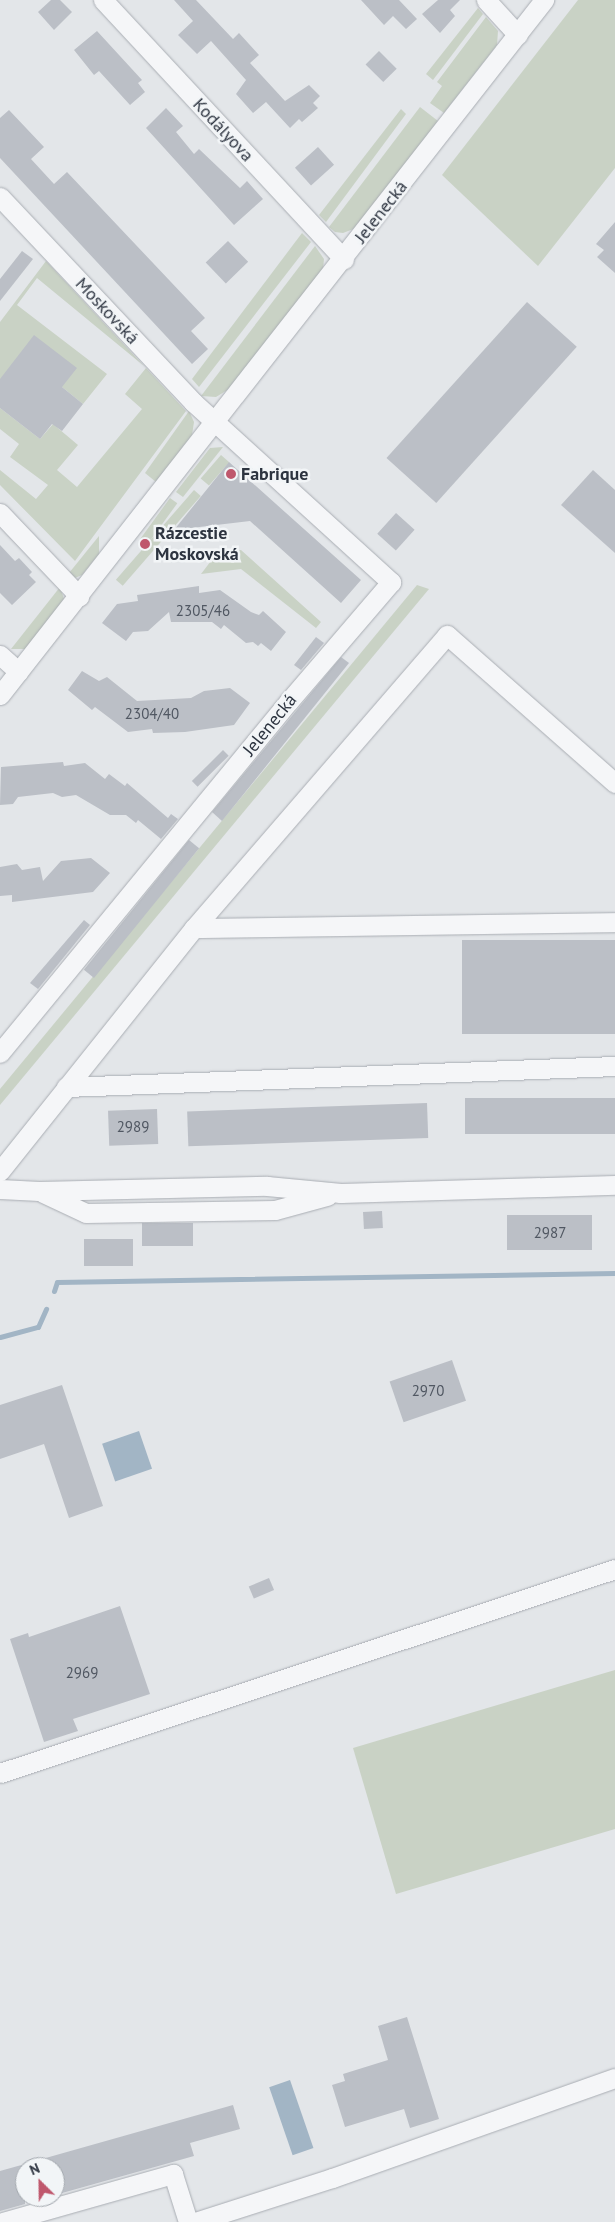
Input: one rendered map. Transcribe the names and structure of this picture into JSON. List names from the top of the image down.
{
  "streets": {
    "street": ["Kodályova", "Jelenecká", "Moskovská"]
  },
  "crossings": [
    ["Kodályova", "Jelenecká"],
    ["Jelenecká", "Moskovská"]
  ],
  "places": ["Fabrique", "Rázcestie Moskovská"],
  "house_numbers": [
    "2305/46",
    "2304/40",
    "2989",
    "2987",
    "2970",
    "2969"
  ],
  "north": "top left"
}
